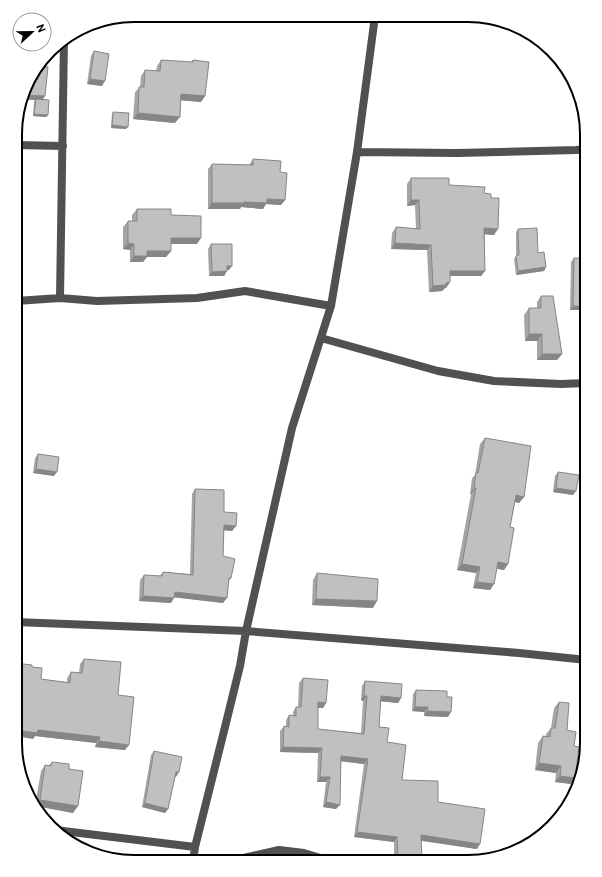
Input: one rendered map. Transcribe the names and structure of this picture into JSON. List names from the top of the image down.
{
  "north": "right"
}
